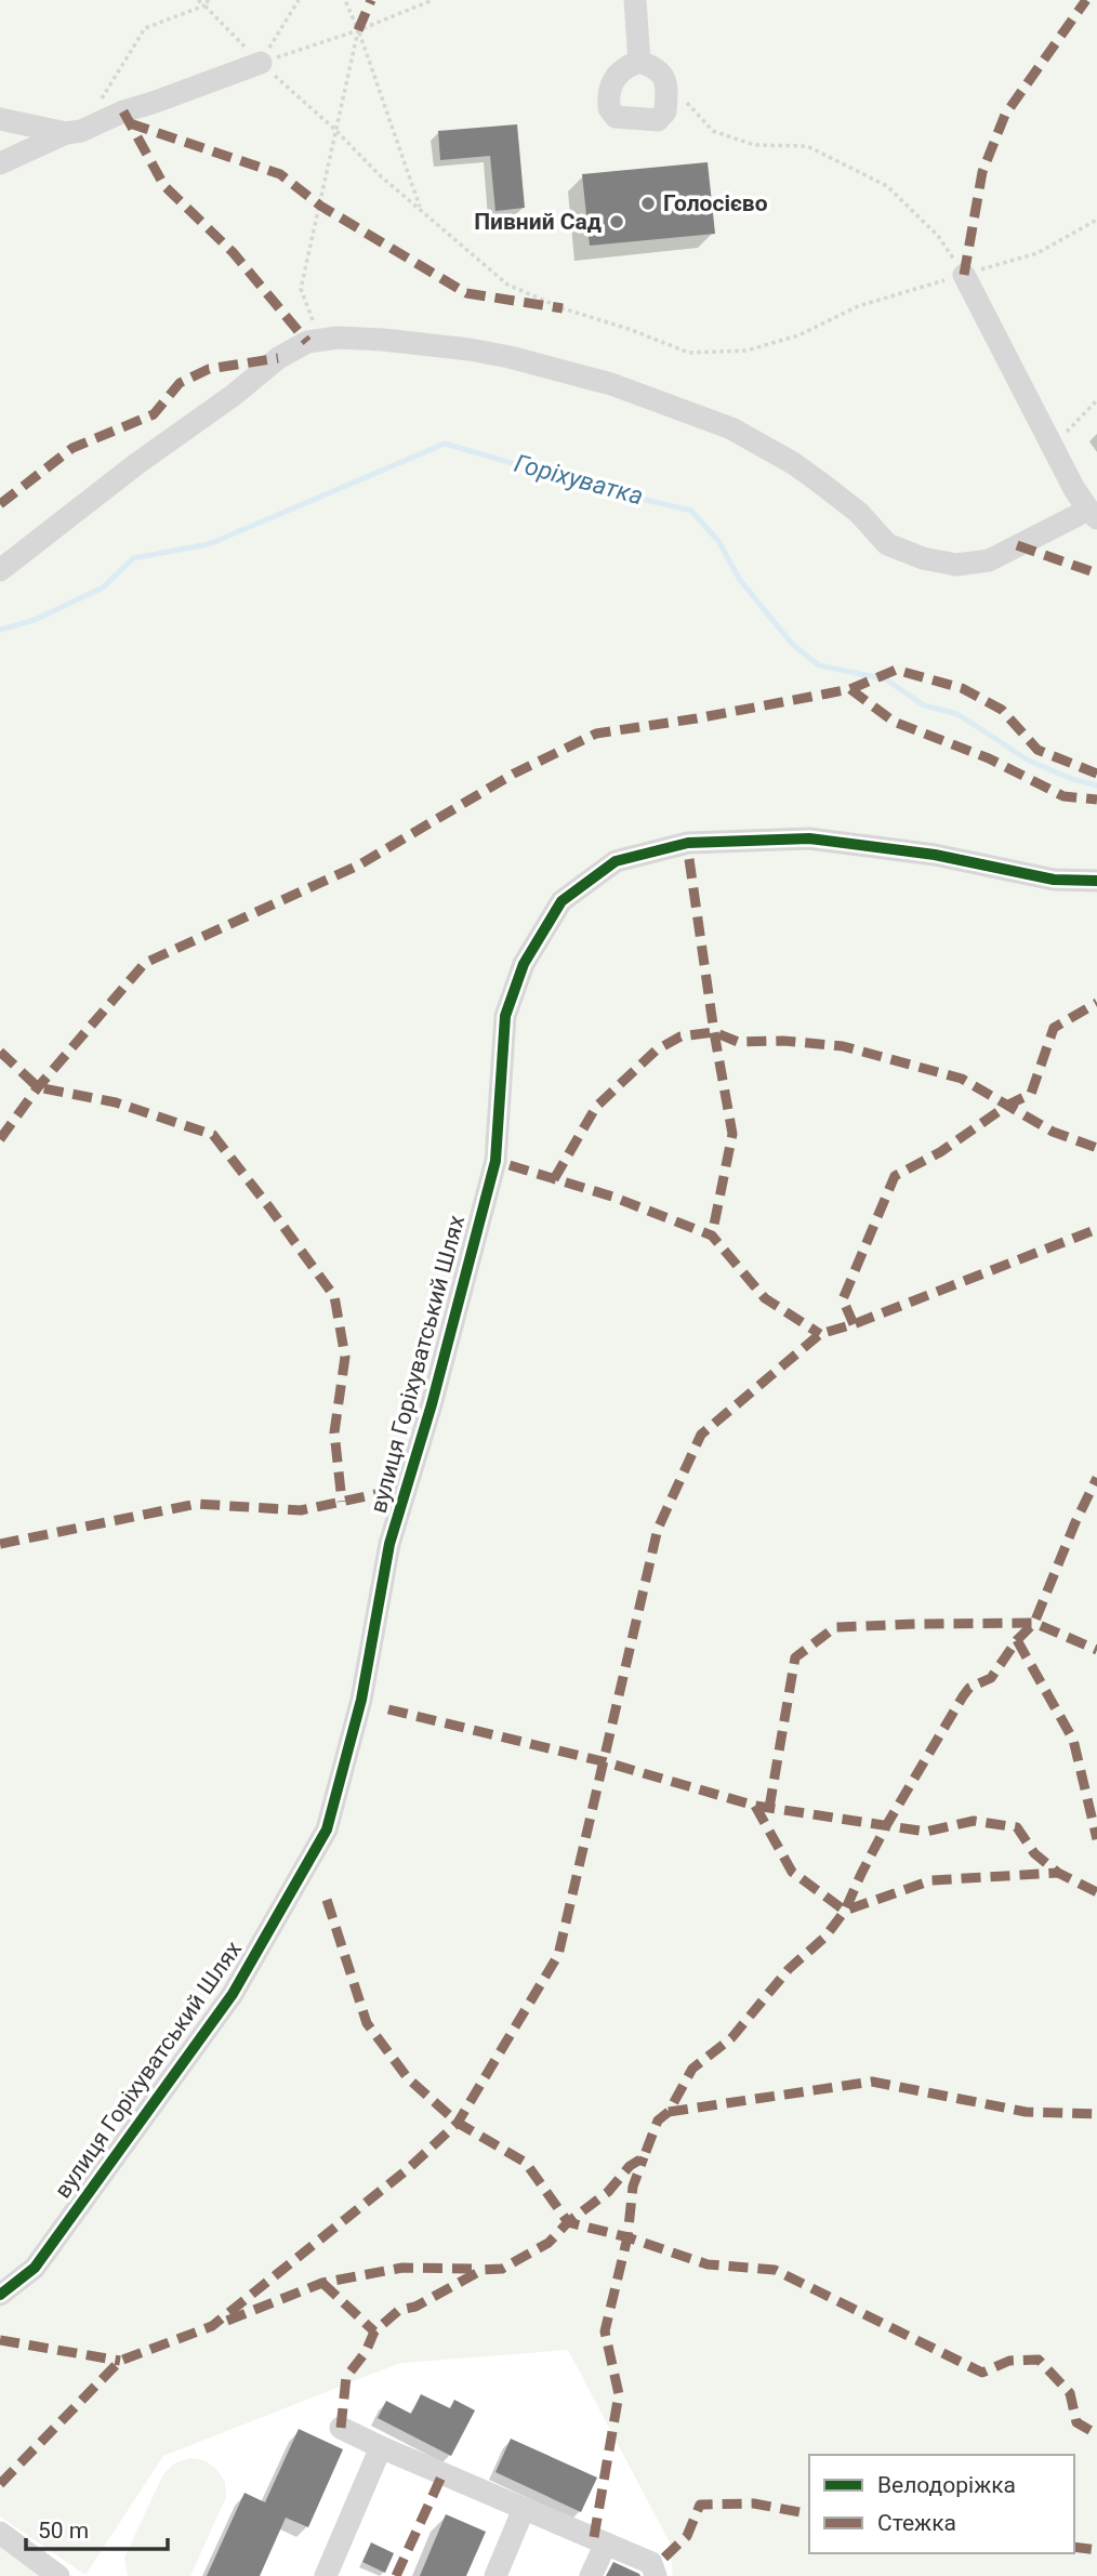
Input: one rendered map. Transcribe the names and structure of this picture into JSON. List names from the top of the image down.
{
  "streets": {
    "street": ["вулиця Горіхуватський Шлях"]
  },
  "water": ["Горіхуватка"],
  "places": ["Голосієво", "Пивний Сад"],
  "legend": ["Велодоріжка", "Стежка"],
  "scale_bar": "50 m"
}
